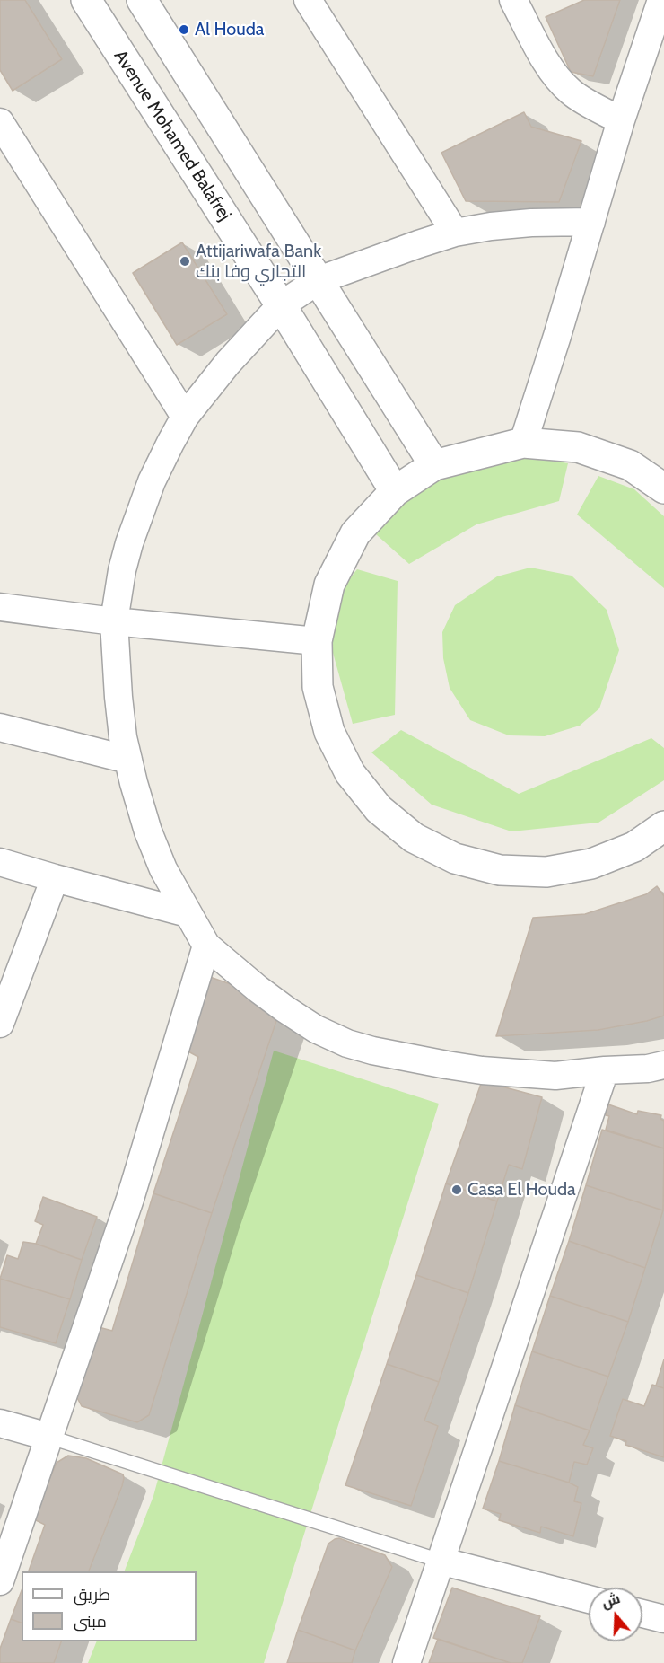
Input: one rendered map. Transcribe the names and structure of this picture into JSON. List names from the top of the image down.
{
  "streets": {
    "street": ["Avenue Mohamed Balafrej"]
  },
  "places": ["Al Houda", "Attijariwafa Bank التجاري وفا بنك", "Casa El Houda"],
  "legend": ["طريق", "مبنى"],
  "north": "top"
}
